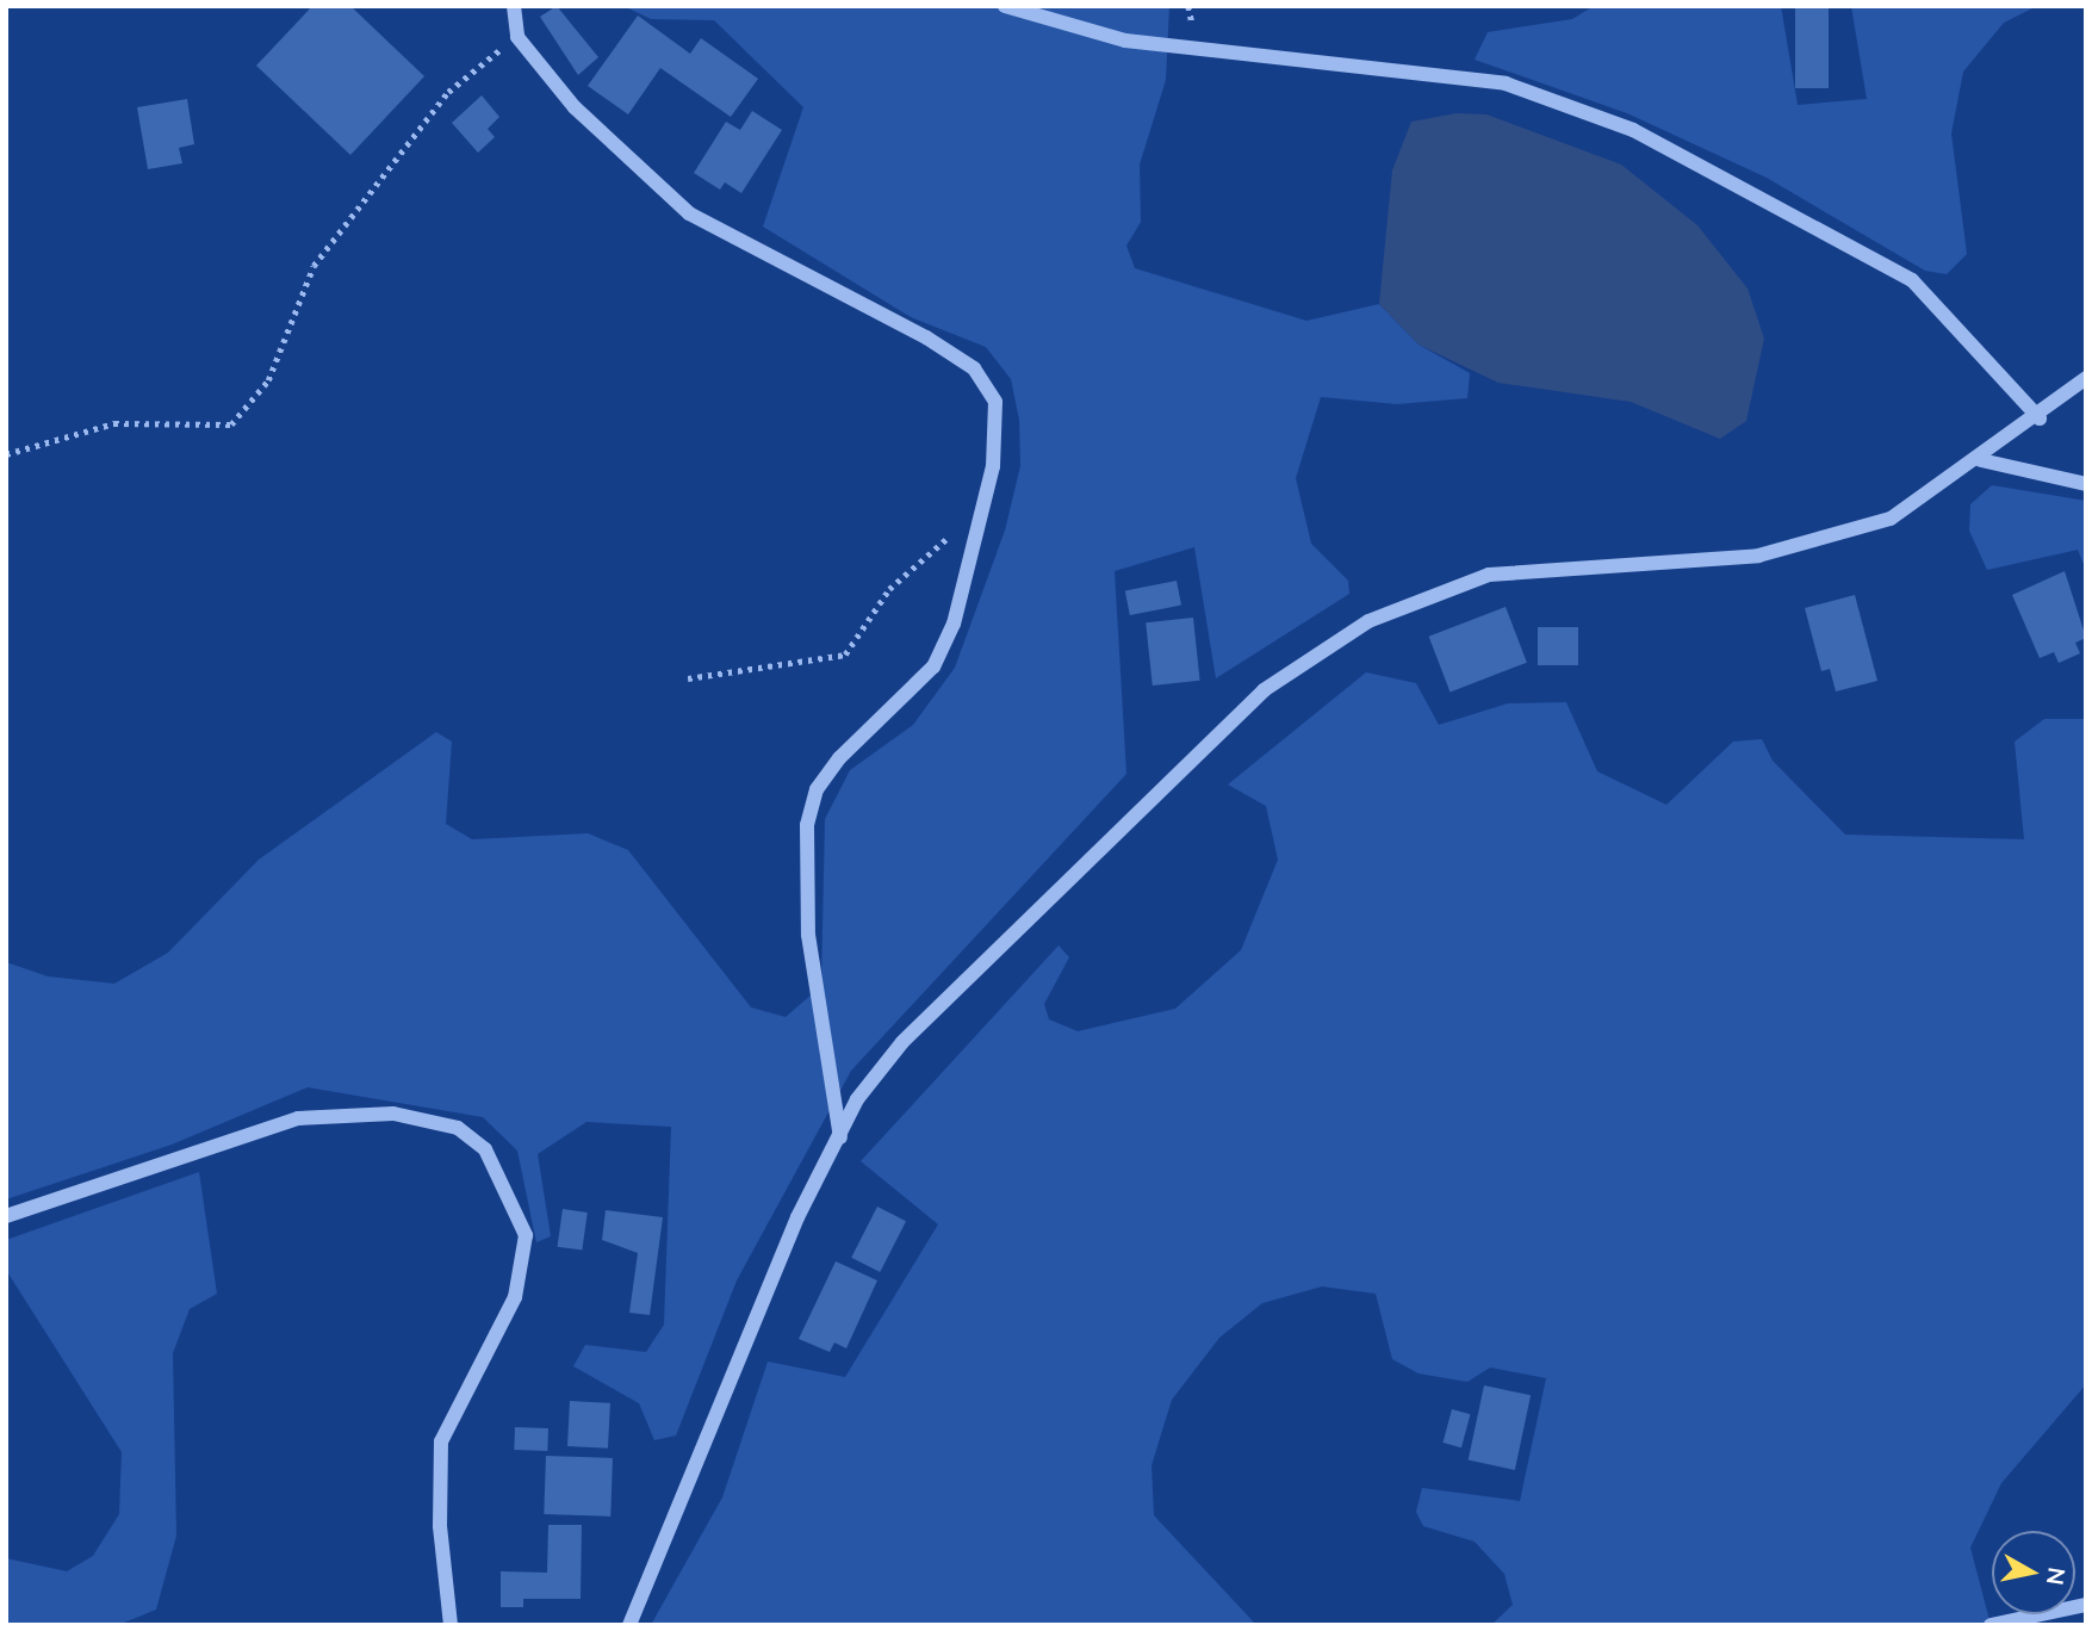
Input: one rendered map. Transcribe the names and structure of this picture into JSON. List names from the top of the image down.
{
  "north": "right"
}
